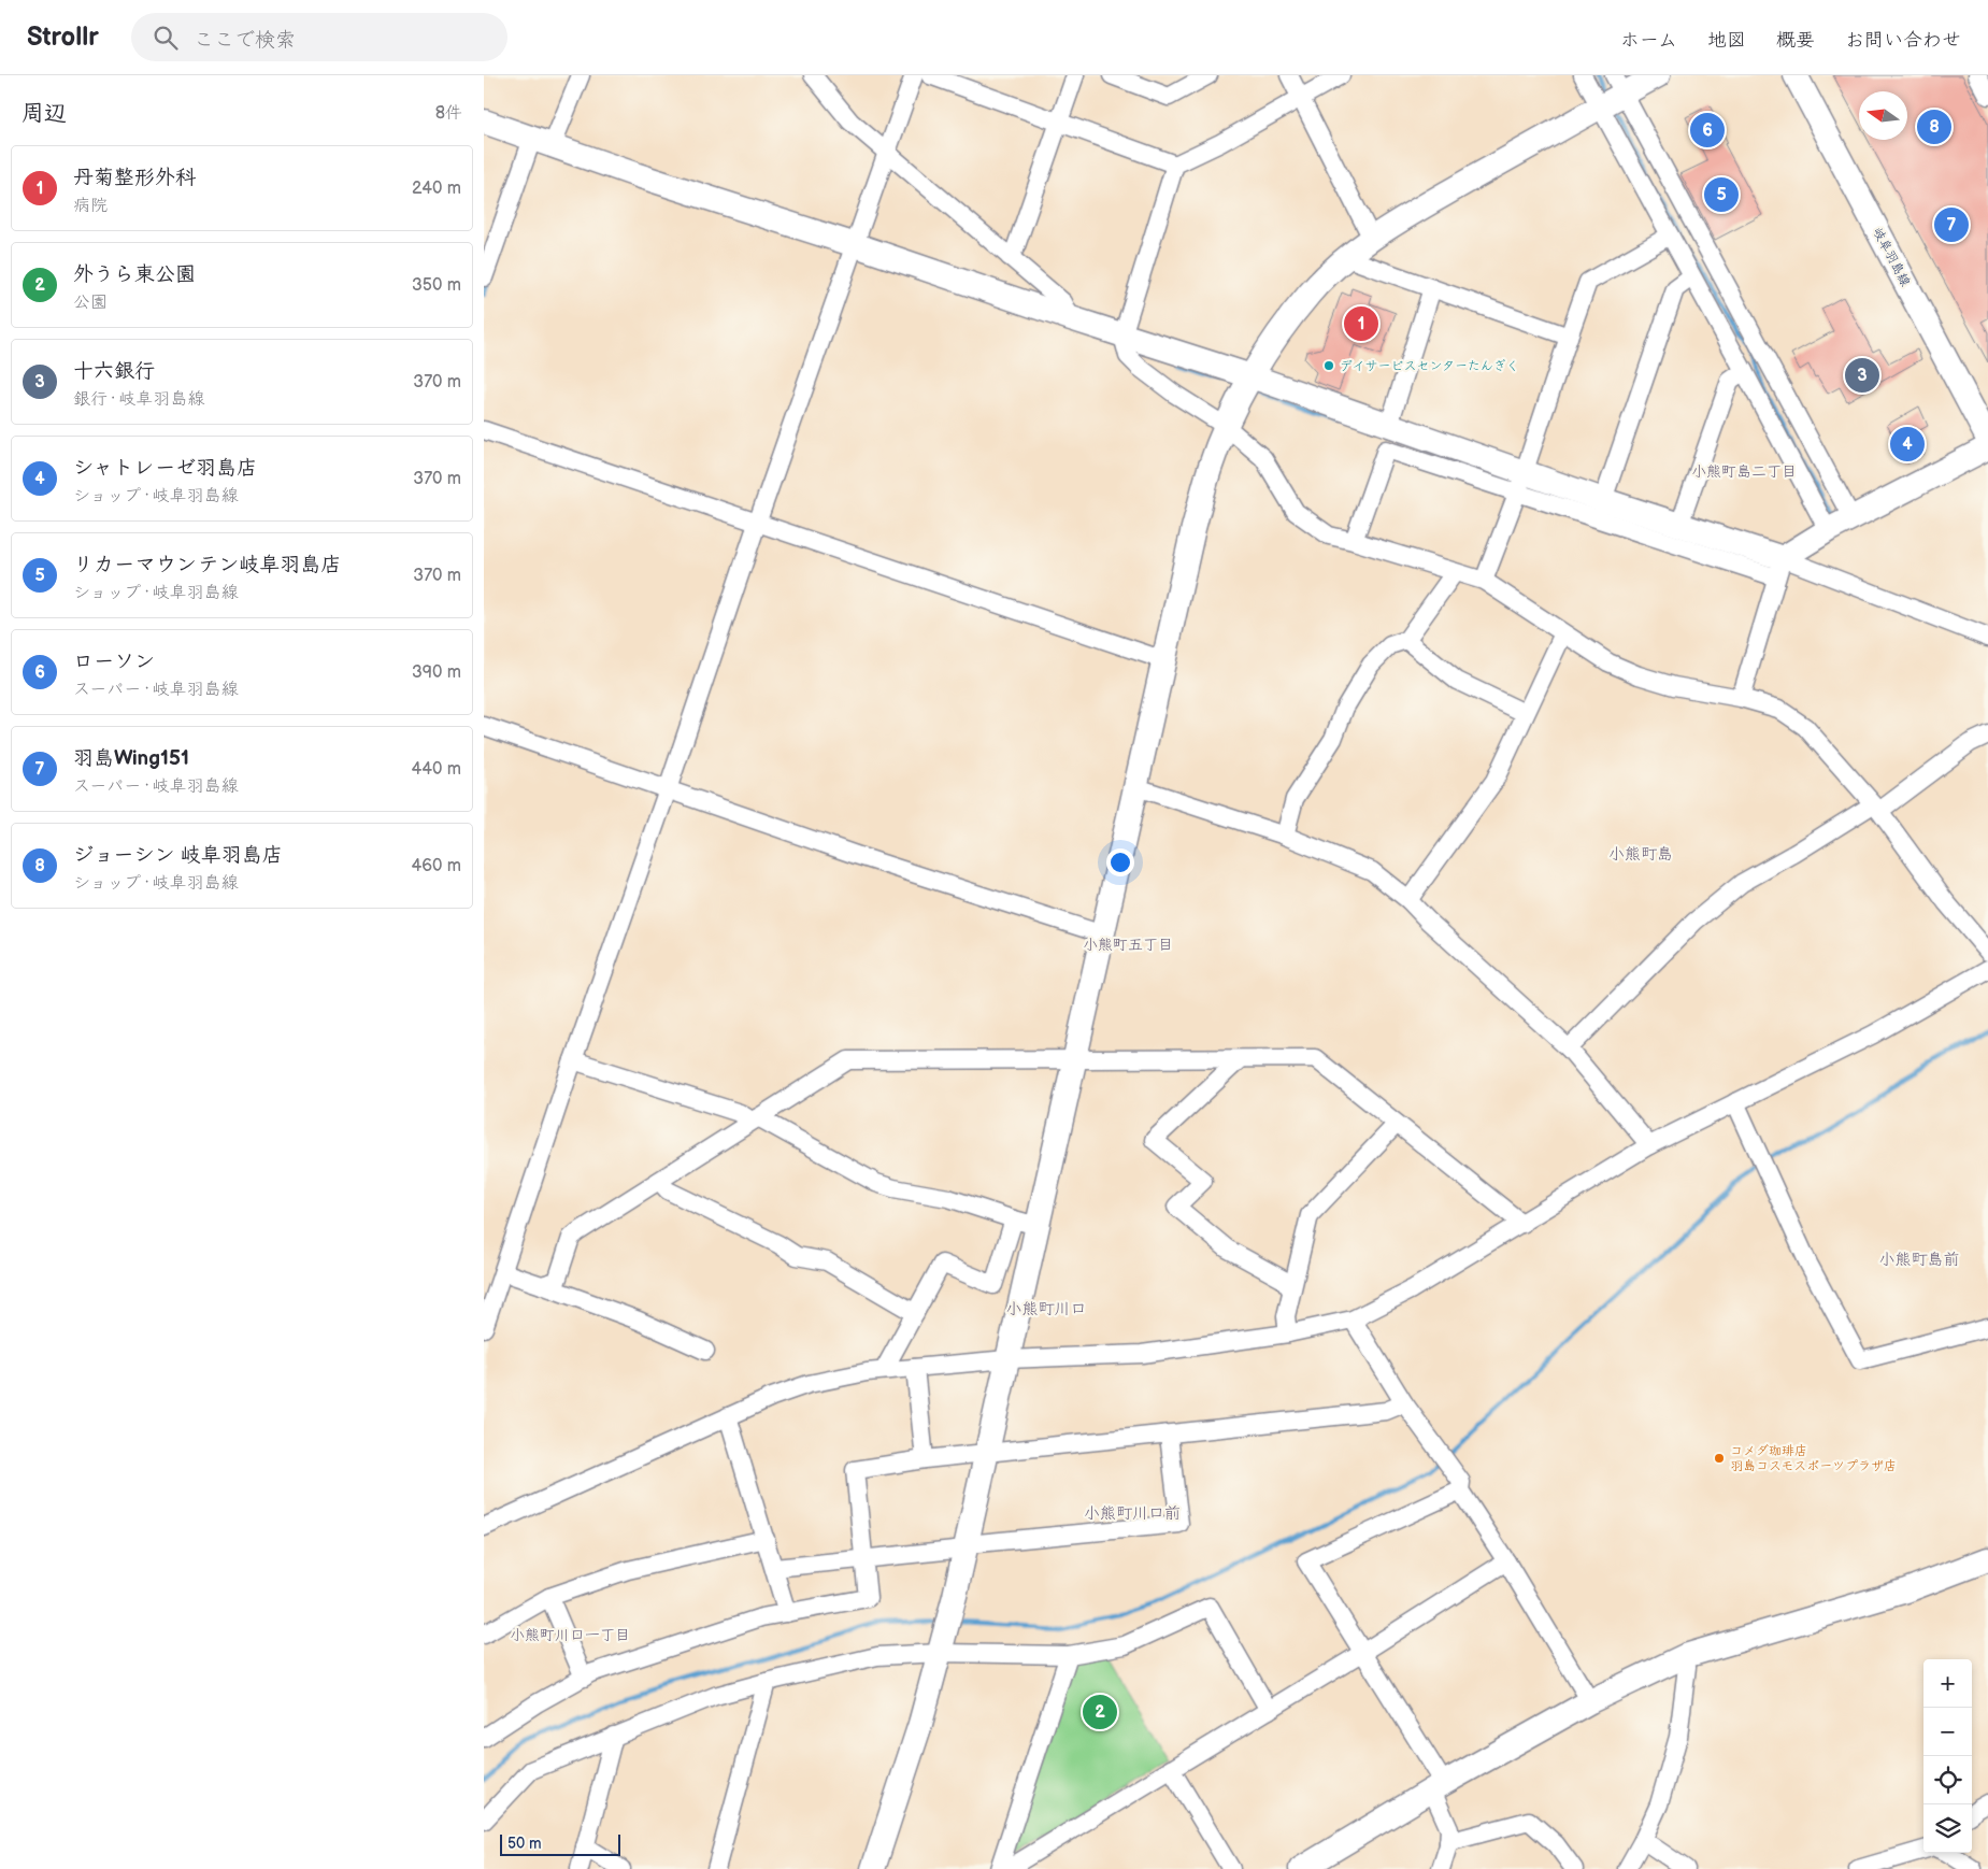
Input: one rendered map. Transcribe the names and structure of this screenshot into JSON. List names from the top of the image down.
{
  "streets": {
    "street": ["岐阜羽島線"]
  },
  "districts": [
    "小熊町島二丁目",
    "小熊町島",
    "小熊町五丁目",
    "小熊町島前",
    "小熊町川口",
    "小熊町川口前",
    "小熊町川口一丁目"
  ],
  "places": ["デイサービスセンターたんぎく", "コメダ珈琲店 羽島コスモスポーツプラザ店"],
  "scale_bar": "50 m",
  "north": "left",
  "page": {
    "header": "Strollr",
    "search": "ここで検索",
    "nav": [
      "ホーム",
      "地図",
      "概要",
      "お問い合わせ"
    ],
    "heading": ["周辺", "8件"],
    "pins": [
      "8",
      "6",
      "5",
      "7",
      "1",
      "3",
      "4",
      "2"
    ],
    "list": [
      {
        "mark": "1",
        "name": "丹菊整形外科",
        "note": "病院",
        "value": "240 m"
      },
      {
        "mark": "2",
        "name": "外うら東公園",
        "note": "公園",
        "value": "350 m"
      },
      {
        "mark": "3",
        "name": "十六銀行",
        "note": "銀行 · 岐阜羽島線",
        "value": "370 m"
      },
      {
        "mark": "4",
        "name": "シャトレーゼ羽島店",
        "note": "ショップ · 岐阜羽島線",
        "value": "370 m"
      },
      {
        "mark": "5",
        "name": "リカーマウンテン岐阜羽島店",
        "note": "ショップ · 岐阜羽島線",
        "value": "370 m"
      },
      {
        "mark": "6",
        "name": "ローソン",
        "note": "スーパー · 岐阜羽島線",
        "value": "390 m"
      },
      {
        "mark": "7",
        "name": "羽島Wing151",
        "note": "スーパー · 岐阜羽島線",
        "value": "440 m"
      },
      {
        "mark": "8",
        "name": "ジョーシン 岐阜羽島店",
        "note": "ショップ · 岐阜羽島線",
        "value": "460 m"
      }
    ],
    "map_buttons": ["+", "−"],
    "scale": "50 m"
  }
}
